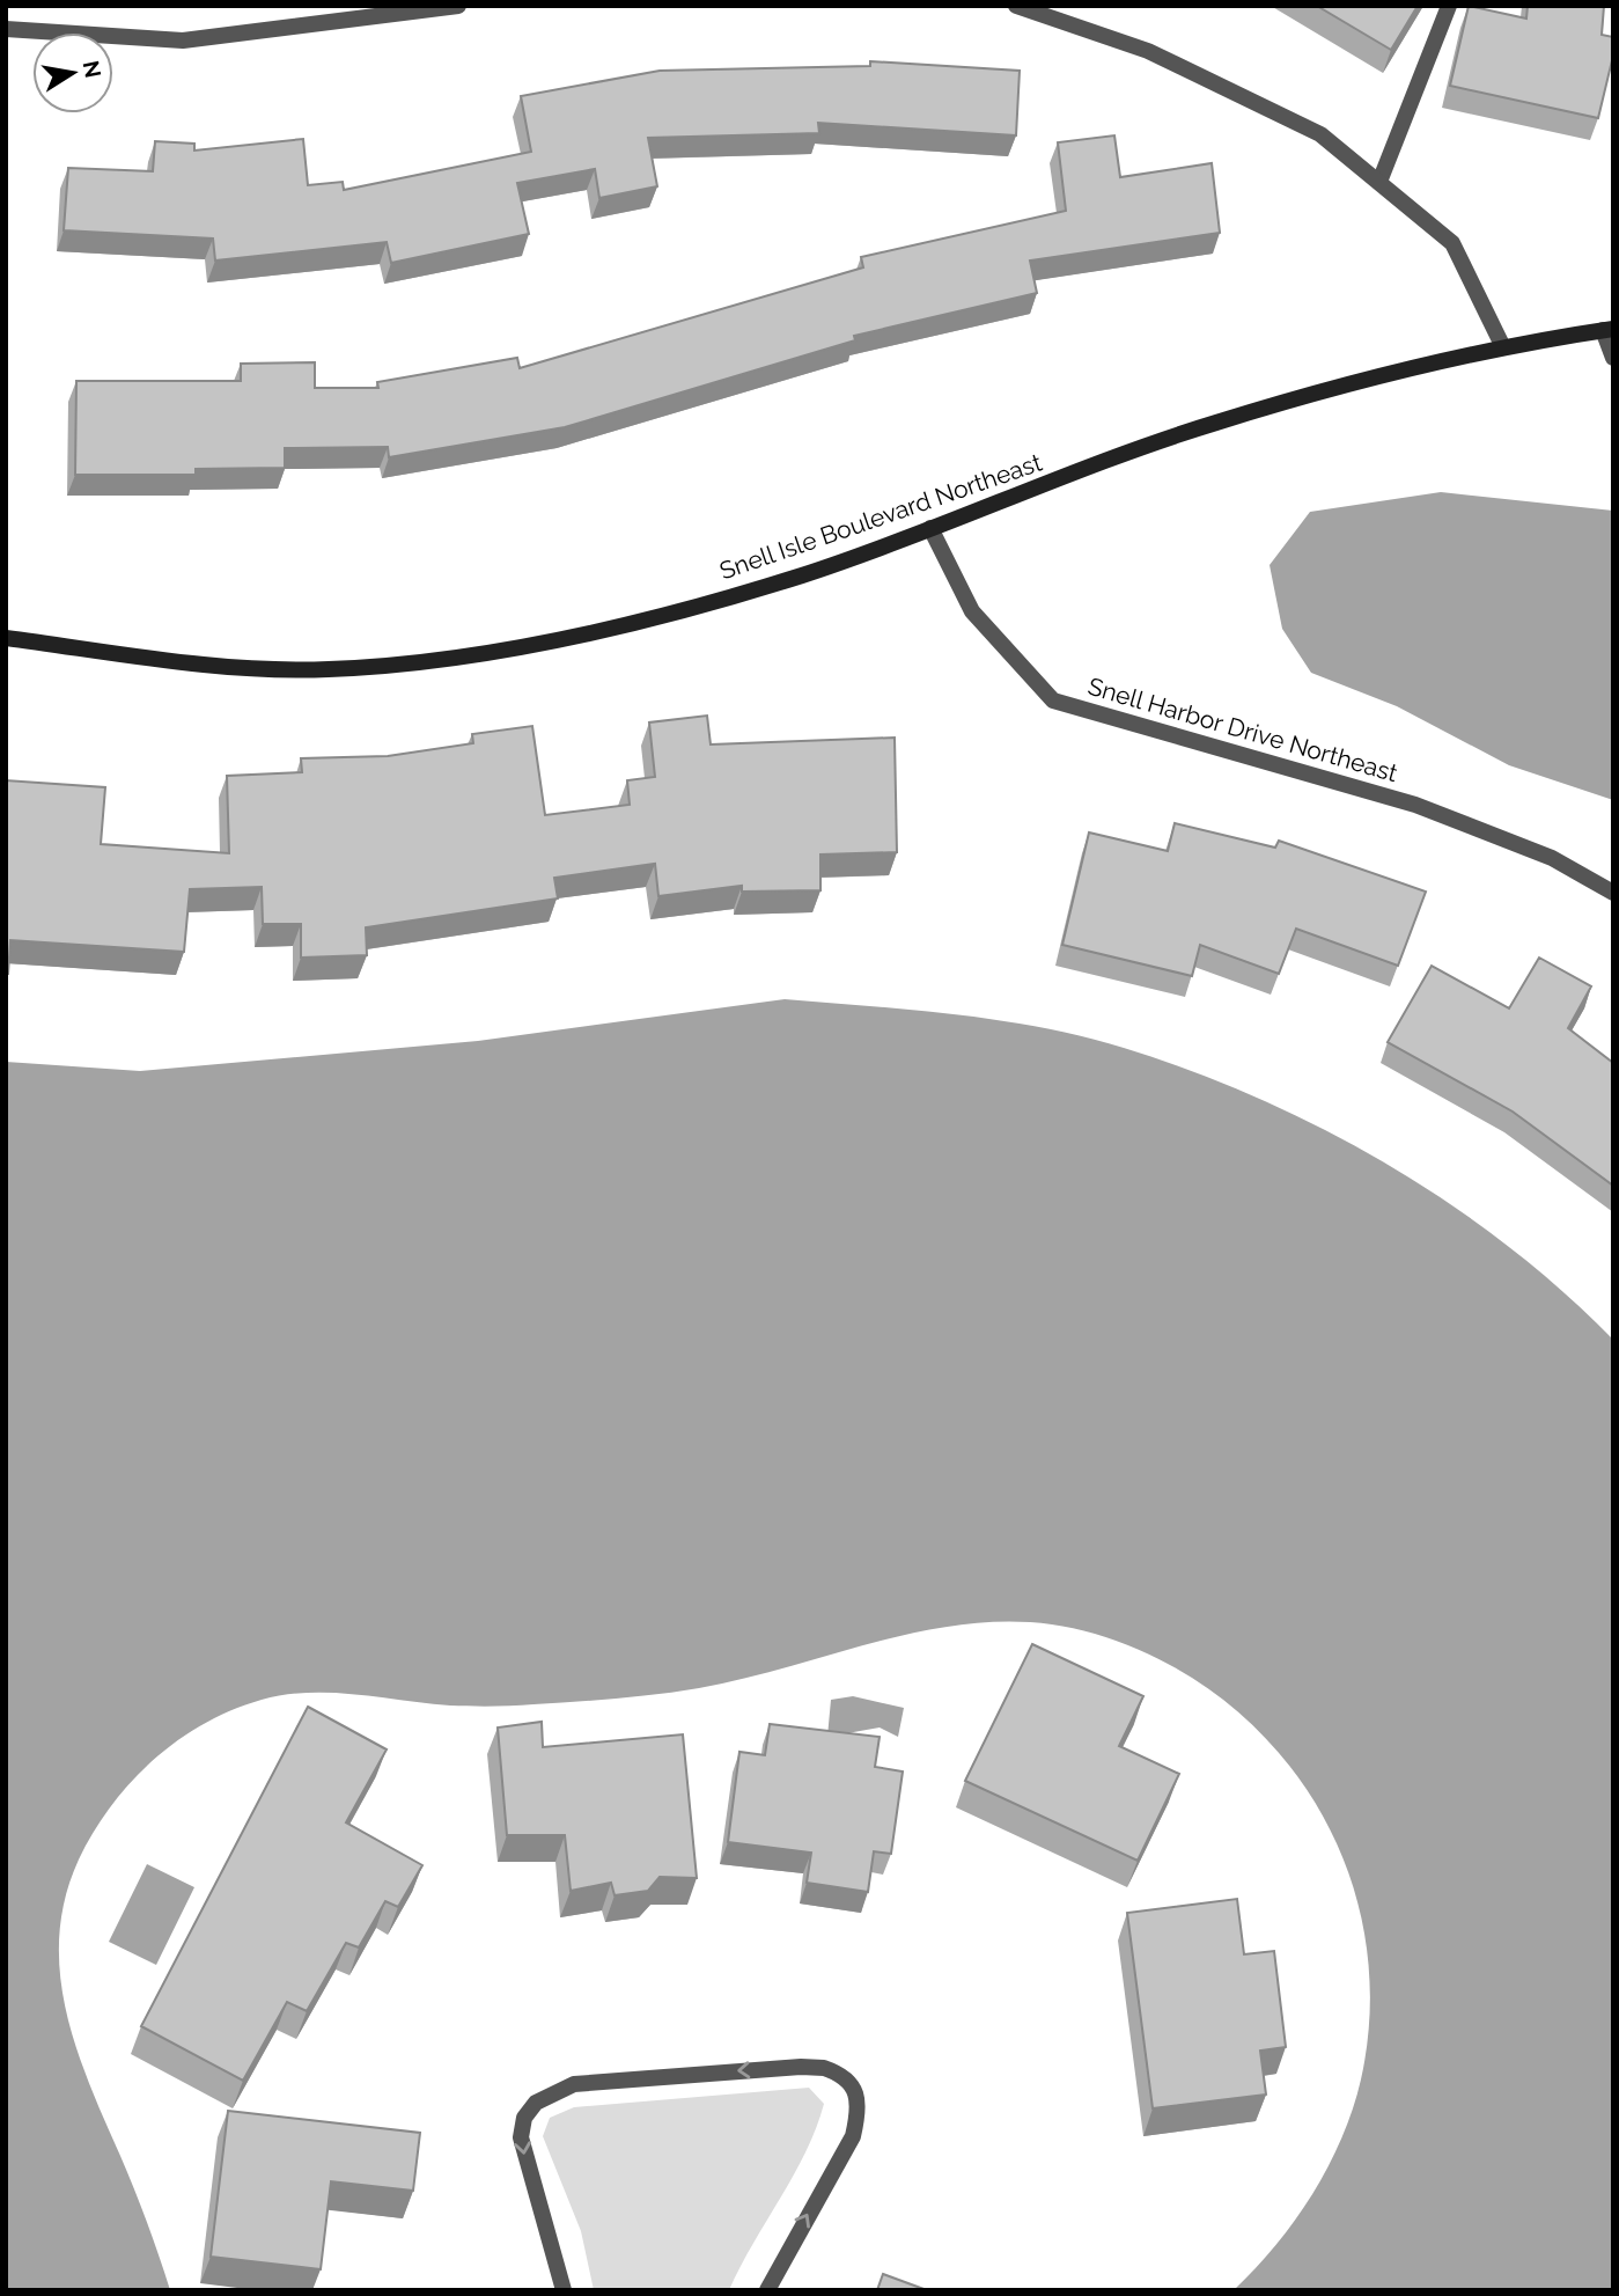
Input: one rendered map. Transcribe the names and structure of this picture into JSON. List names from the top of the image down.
{
  "streets": {
    "street": ["Snell Isle Boulevard Northeast", "Snell Harbor Drive Northeast"]
  },
  "crossings": [
    ["Snell Isle Boulevard Northeast", "Snell Harbor Drive Northeast"]
  ],
  "north": "right"
}
